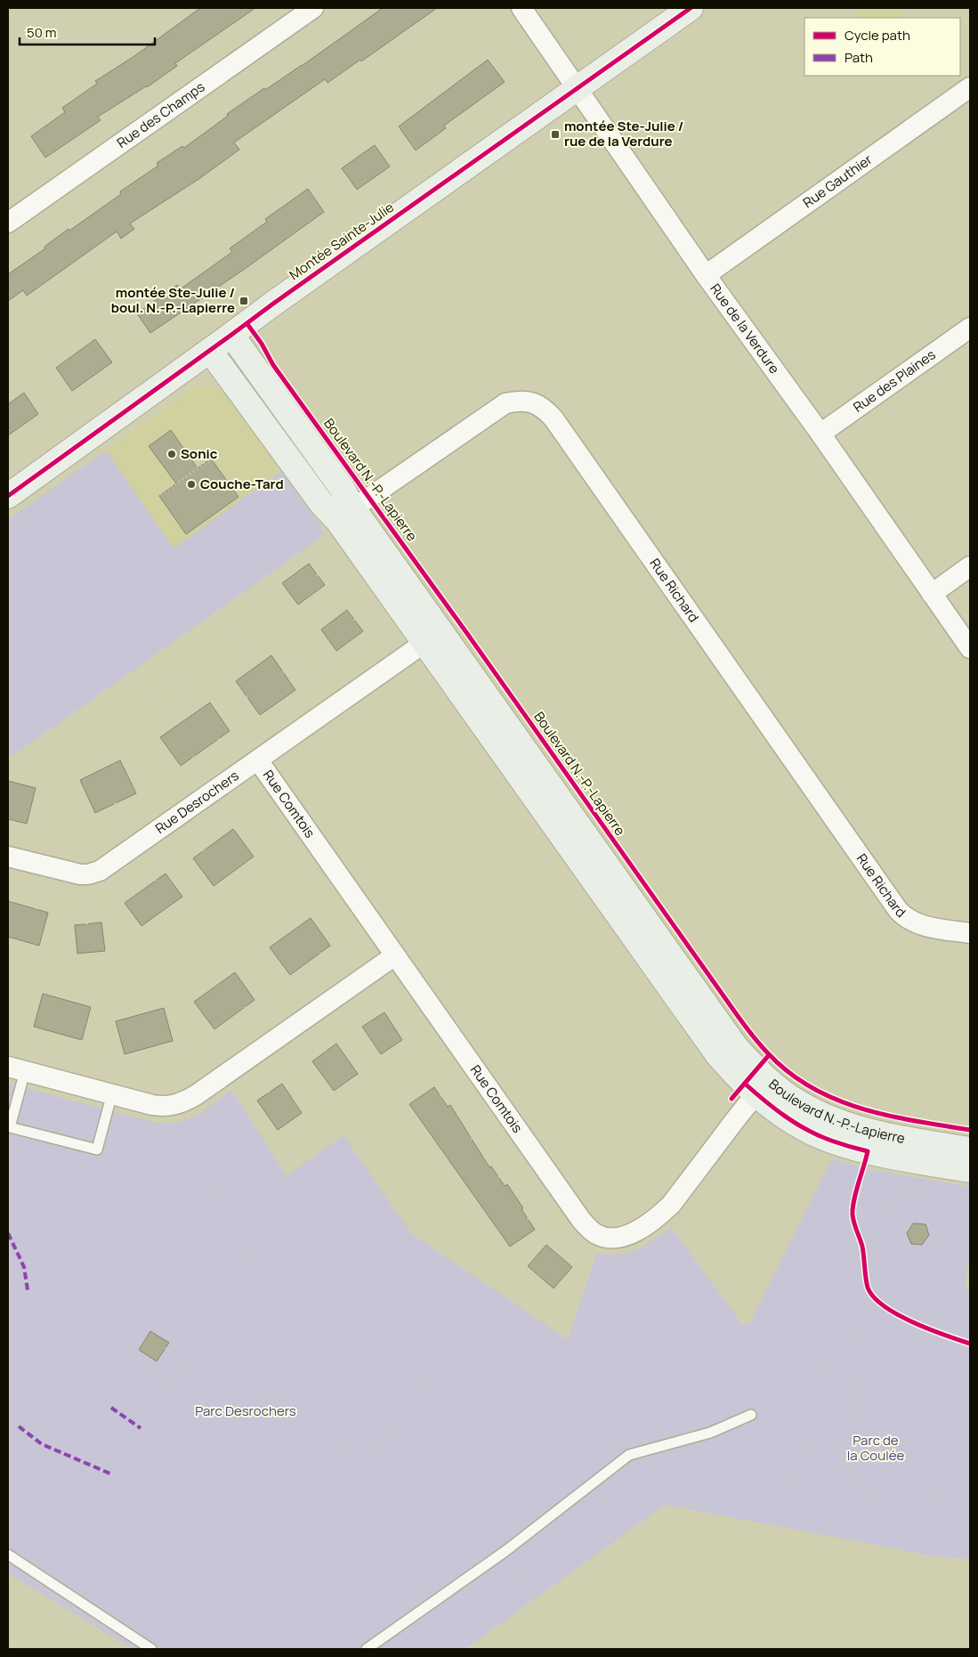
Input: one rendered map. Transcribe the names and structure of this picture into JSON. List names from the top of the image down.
{
  "streets": {
    "street": [
      "Rue des Champs",
      "Rue Gauthier",
      "Montée Sainte-Julie",
      "Rue de la Verdure",
      "Rue des Plaines",
      "Boulevard N.-P.-Lapierre",
      "Rue Richard",
      "Rue Desrochers",
      "Rue Comtois"
    ]
  },
  "crossings": [
    ["Rue Gauthier", "Rue de la Verdure"],
    ["Montée Sainte-Julie", "Rue de la Verdure"],
    ["Montée Sainte-Julie", "Boulevard N.-P.-Lapierre"],
    ["Rue de la Verdure", "Rue des Plaines"],
    ["Boulevard N.-P.-Lapierre", "Rue Richard"],
    ["Boulevard N.-P.-Lapierre", "Rue Desrochers"],
    ["Boulevard N.-P.-Lapierre", "Rue Comtois"],
    ["Rue Desrochers", "Rue Comtois"]
  ],
  "parks": ["Parc Desrochers", "Parc de la Coulée"],
  "places": {
    "transit": ["montée Ste-Julie / rue de la Verdure", "montée Ste-Julie / boul. N.-P.-Lapierre"],
    "other": ["Sonic", "Couche-Tard"]
  },
  "legend": ["Cycle path", "Path"],
  "scale_bar": "50 m"
}
